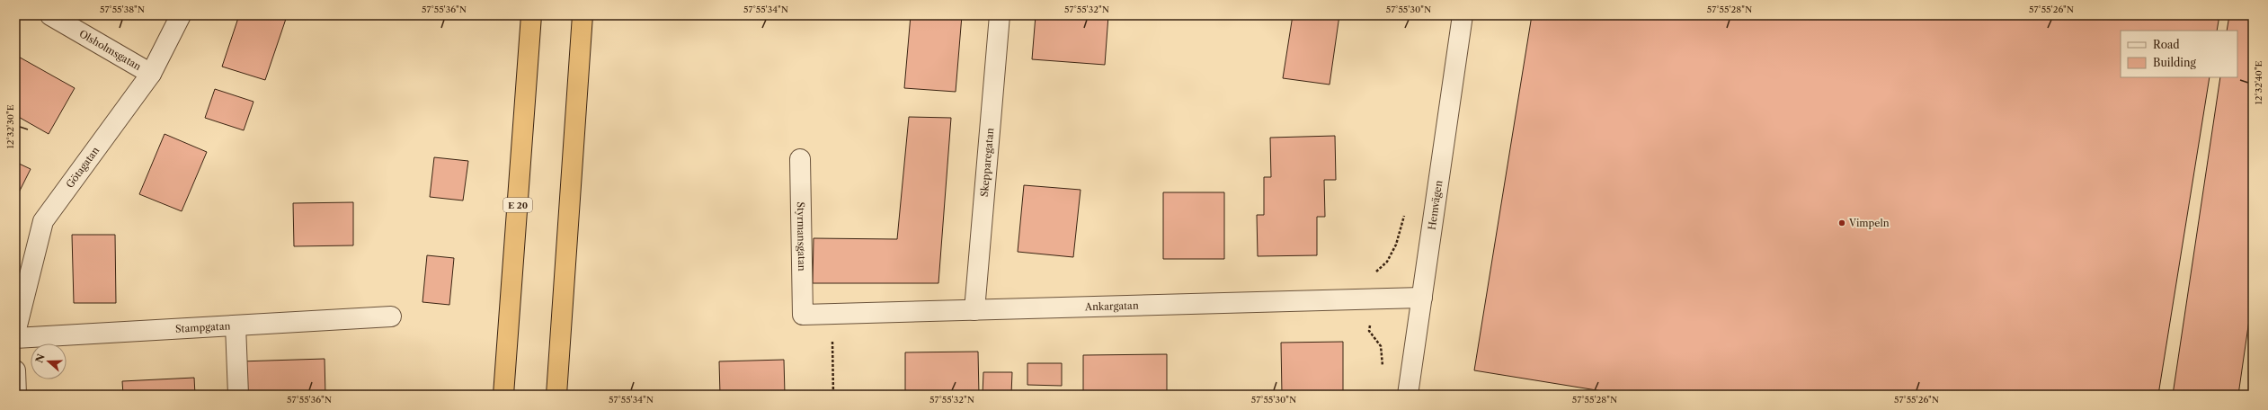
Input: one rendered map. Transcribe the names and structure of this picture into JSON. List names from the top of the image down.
{
  "streets": {
    "highway": ["E 20"],
    "street": [
      "Olsholmsgatan",
      "Skepparegatan",
      "Götagatan",
      "Hemvägen",
      "Styrmansgatan",
      "Ankargatan",
      "Stampgatan"
    ]
  },
  "crossings": [
    ["Olsholmsgatan", "Götagatan"],
    ["Skepparegatan", "Ankargatan"],
    ["Hemvägen", "Ankargatan"],
    ["Styrmansgatan", "Ankargatan"]
  ],
  "places": ["Vimpeln"],
  "legend": ["Road", "Building"],
  "north": "left",
  "coordinates": [
    "57°55'38\"N",
    "57°55'36\"N",
    "57°55'34\"N",
    "57°55'32\"N",
    "57°55'30\"N",
    "57°55'28\"N",
    "57°55'26\"N",
    "12°32'40\"E",
    "12°32'30\"E"
  ]
}
